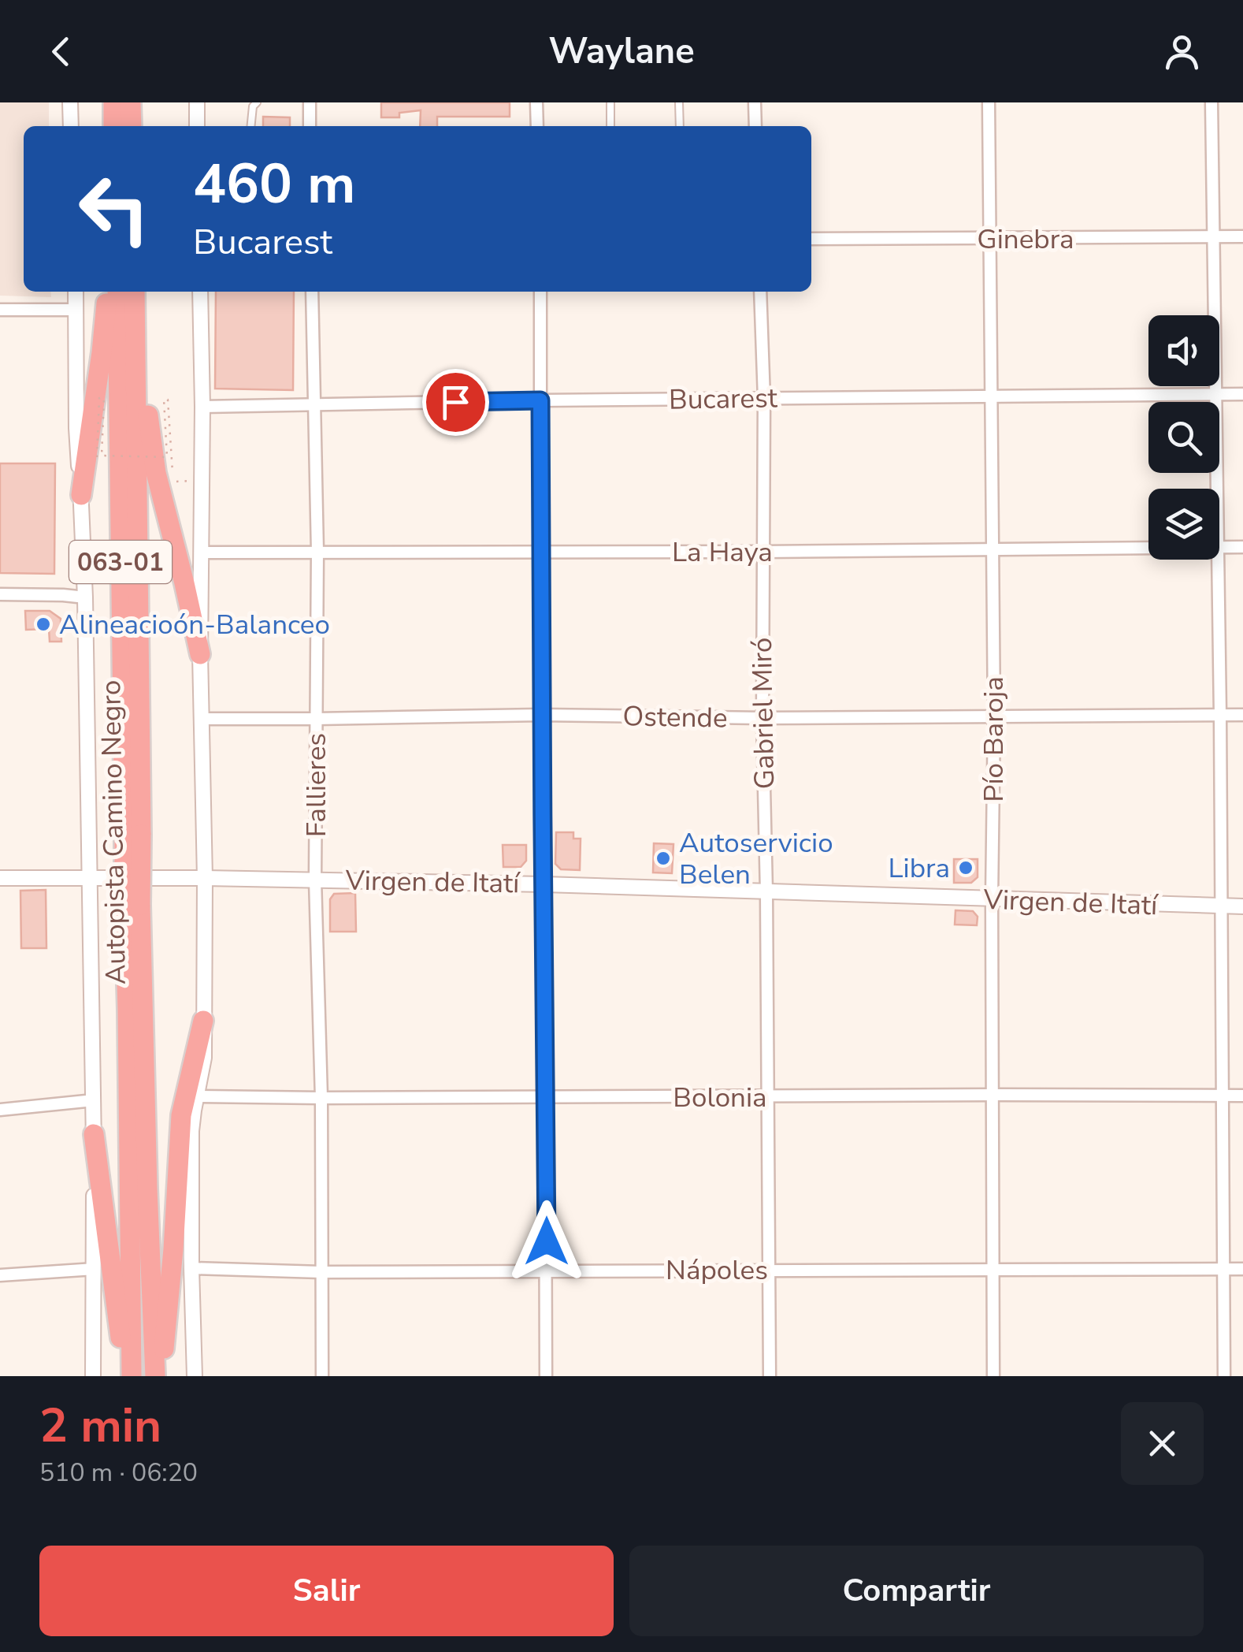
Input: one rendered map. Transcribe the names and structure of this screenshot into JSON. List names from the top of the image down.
{
  "streets": {
    "highway": ["063-01", "Autopista Camino Negro"],
    "street": [
      "Ginebra",
      "Bucarest",
      "La Haya",
      "Gabriel Miró",
      "Ostende",
      "Pío Baroja",
      "Fallieres",
      "Virgen de Itatí",
      "Bolonia",
      "Nápoles"
    ]
  },
  "crossings": [
    ["Ginebra", "Pío Baroja"],
    ["Bucarest", "Gabriel Miró"],
    ["Bucarest", "Pío Baroja"],
    ["Bucarest", "Fallieres"],
    ["La Haya", "Gabriel Miró"],
    ["La Haya", "Pío Baroja"],
    ["La Haya", "Fallieres"],
    ["Gabriel Miró", "Ostende"],
    ["Gabriel Miró", "Virgen de Itatí"],
    ["Gabriel Miró", "Bolonia"],
    ["Gabriel Miró", "Nápoles"],
    ["Ostende", "Pío Baroja"],
    ["Ostende", "Fallieres"],
    ["Pío Baroja", "Virgen de Itatí"],
    ["Pío Baroja", "Bolonia"],
    ["Pío Baroja", "Nápoles"],
    ["Fallieres", "Virgen de Itatí"],
    ["Fallieres", "Bolonia"],
    ["Fallieres", "Nápoles"]
  ],
  "places": ["Alineacioón-Balanceo", "Autoservicio Belen", "Libra"],
  "page": {
    "header": "Waylane",
    "turn": ["460 m", "Bucarest"],
    "heading": ["2 min", "510 m · 06:20"],
    "buttons": ["Salir", "Compartir"]
  }
}
